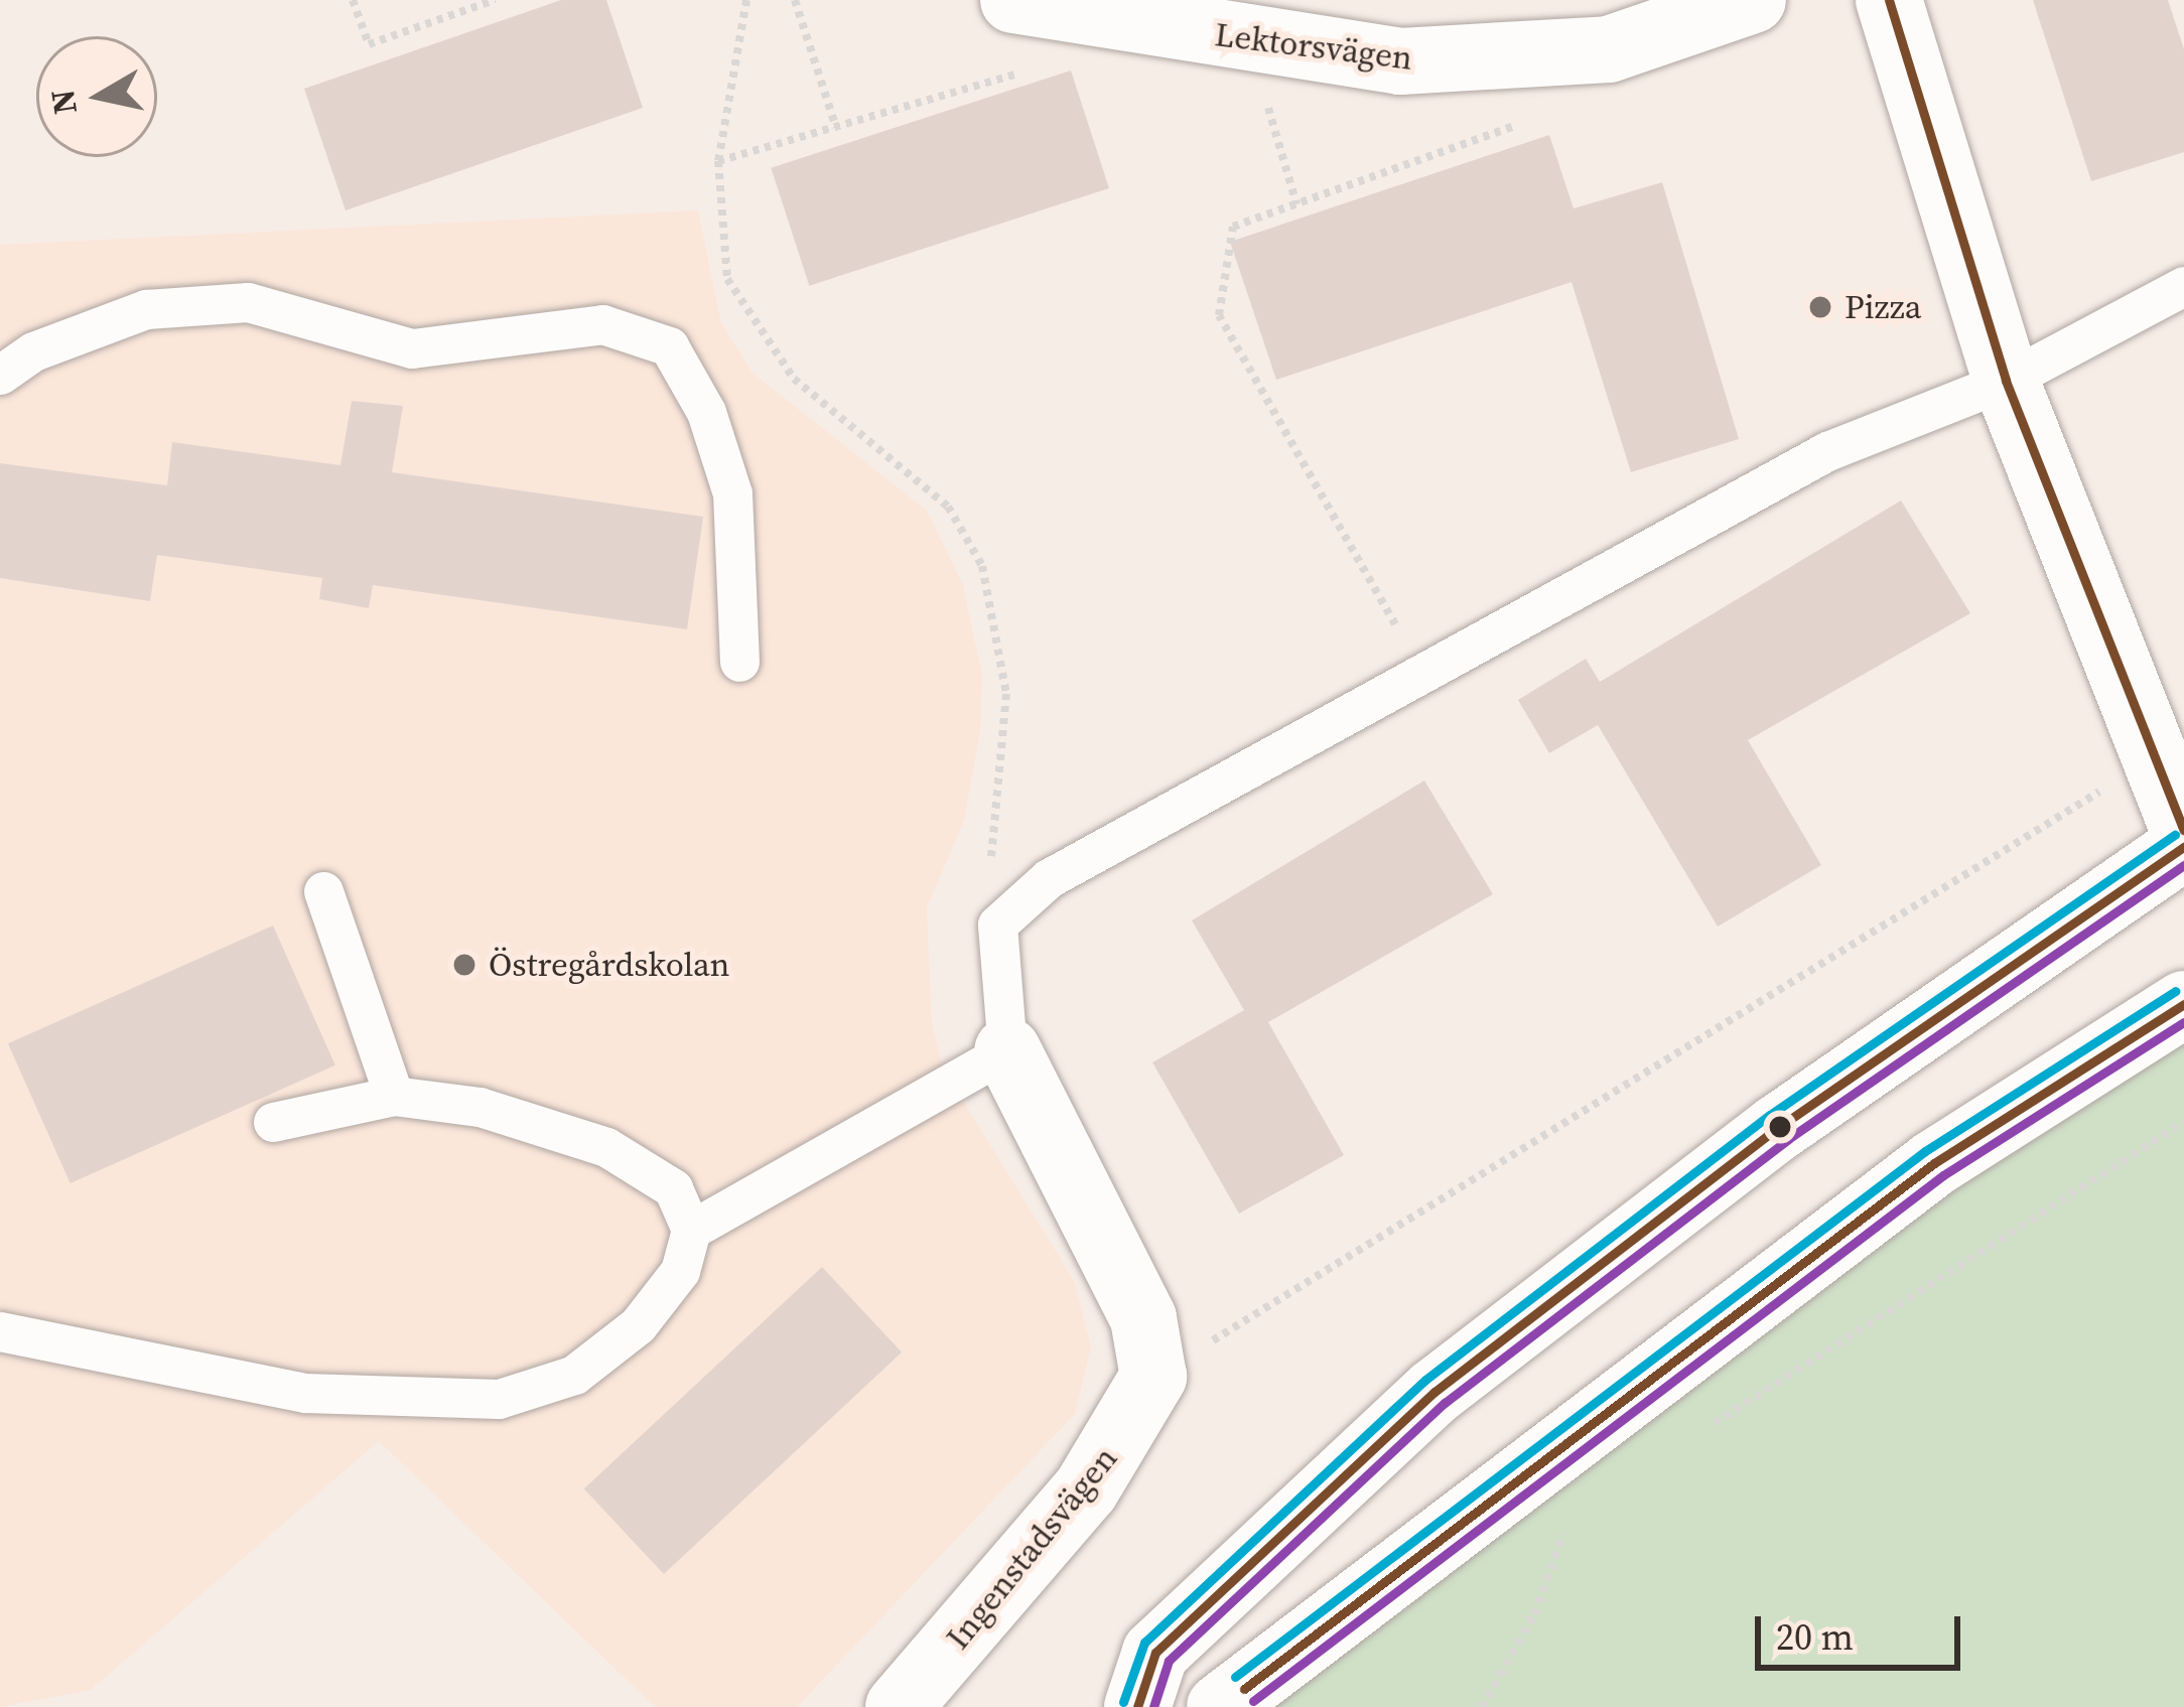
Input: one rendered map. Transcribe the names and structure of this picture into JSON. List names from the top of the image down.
{
  "streets": {
    "main road": ["Lektorsvägen", "Ingenstadsvägen"]
  },
  "places": ["Pizza", "Östregårdskolan"],
  "scale_bar": "20 m",
  "north": "left"
}
